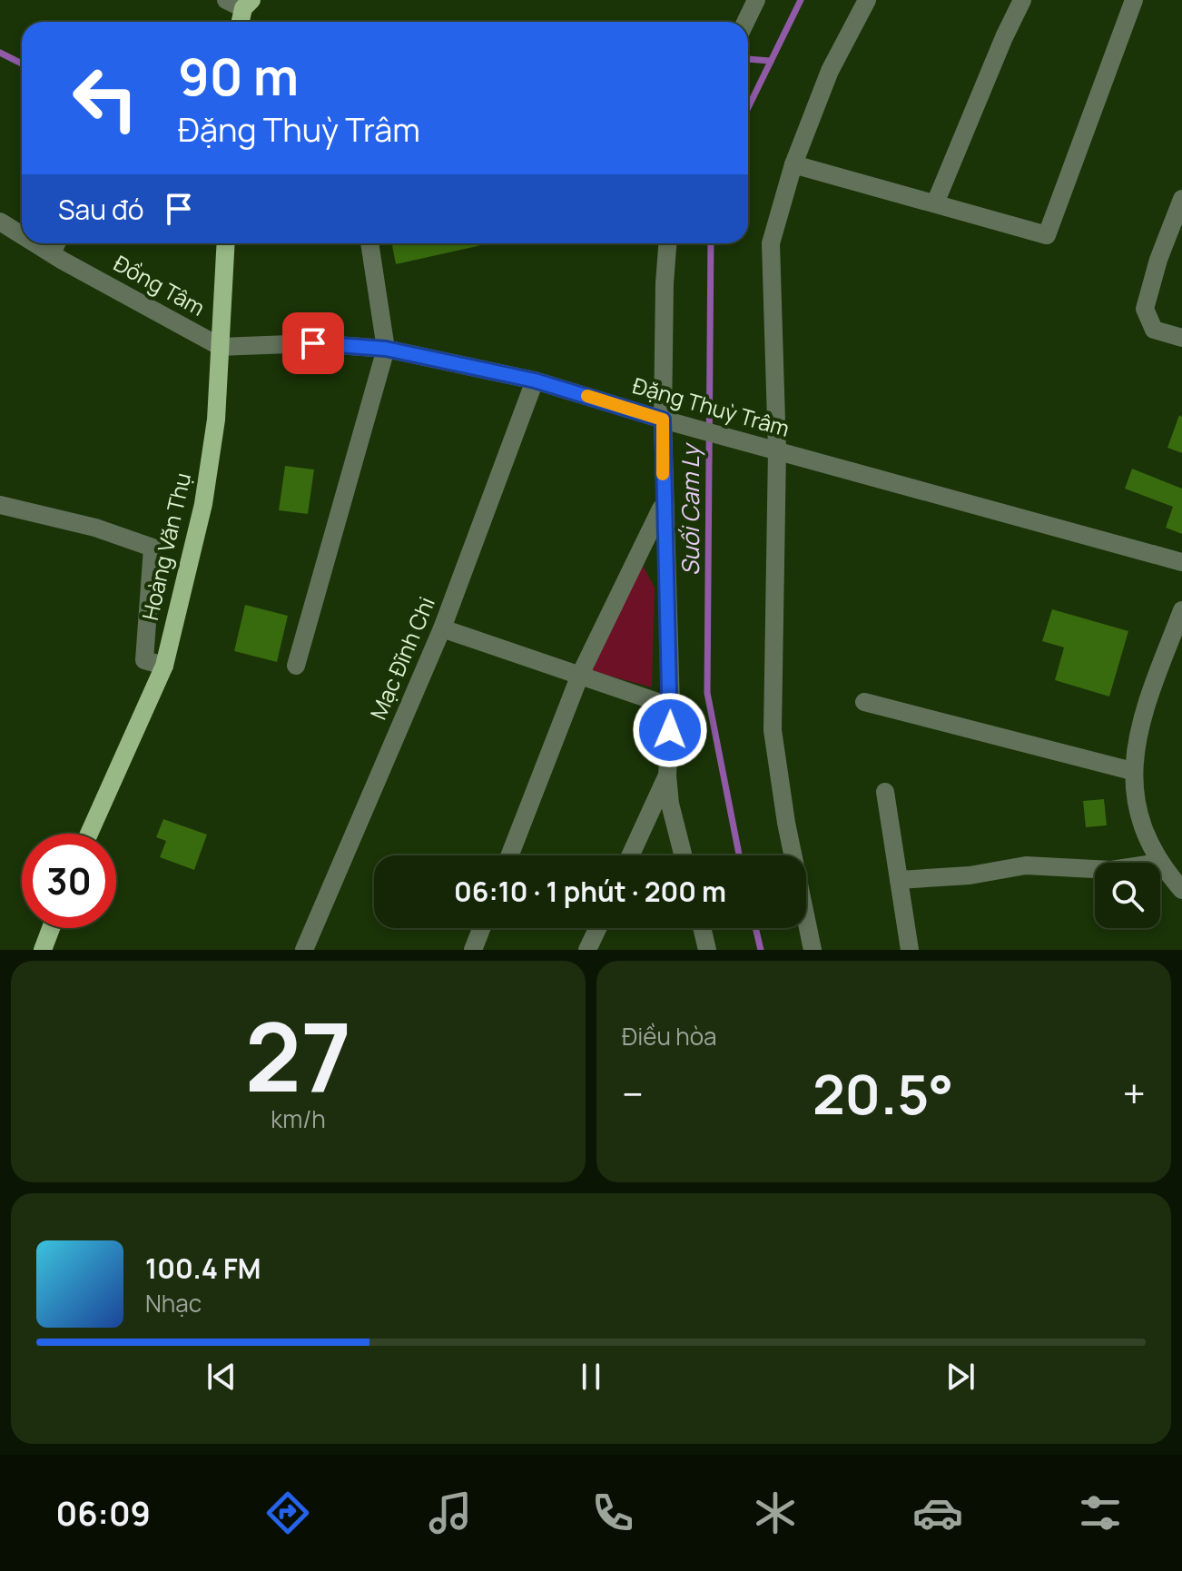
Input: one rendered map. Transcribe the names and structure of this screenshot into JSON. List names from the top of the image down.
{
  "streets": {
    "main road": ["Hoàng Văn Thụ"],
    "street": ["Đồng Tâm", "Đặng Thuỳ Trâm", "Mạc Đĩnh Chi"]
  },
  "crossings": [
    ["Đồng Tâm", "Đặng Thuỳ Trâm"],
    ["Đồng Tâm", "Hoàng Văn Thụ"],
    ["Đặng Thuỳ Trâm", "Hoàng Văn Thụ"],
    ["Đặng Thuỳ Trâm", "Mạc Đĩnh Chi"]
  ],
  "water": ["Suối Cam Ly"],
  "page": {
    "turn": ["90 m", "Đặng Thuỳ Trâm"],
    "then": "Sau đó",
    "limit": "30",
    "trip": "06:10 · 1 phút · 200 m",
    "tile": [
      ["27", "km/h"],
      "Điều hòa"
    ],
    "heat": ["−", "20.5°", "+"],
    "song": ["100.4 FM", "Nhạc"],
    "tabs": "06:09"
  }
}
